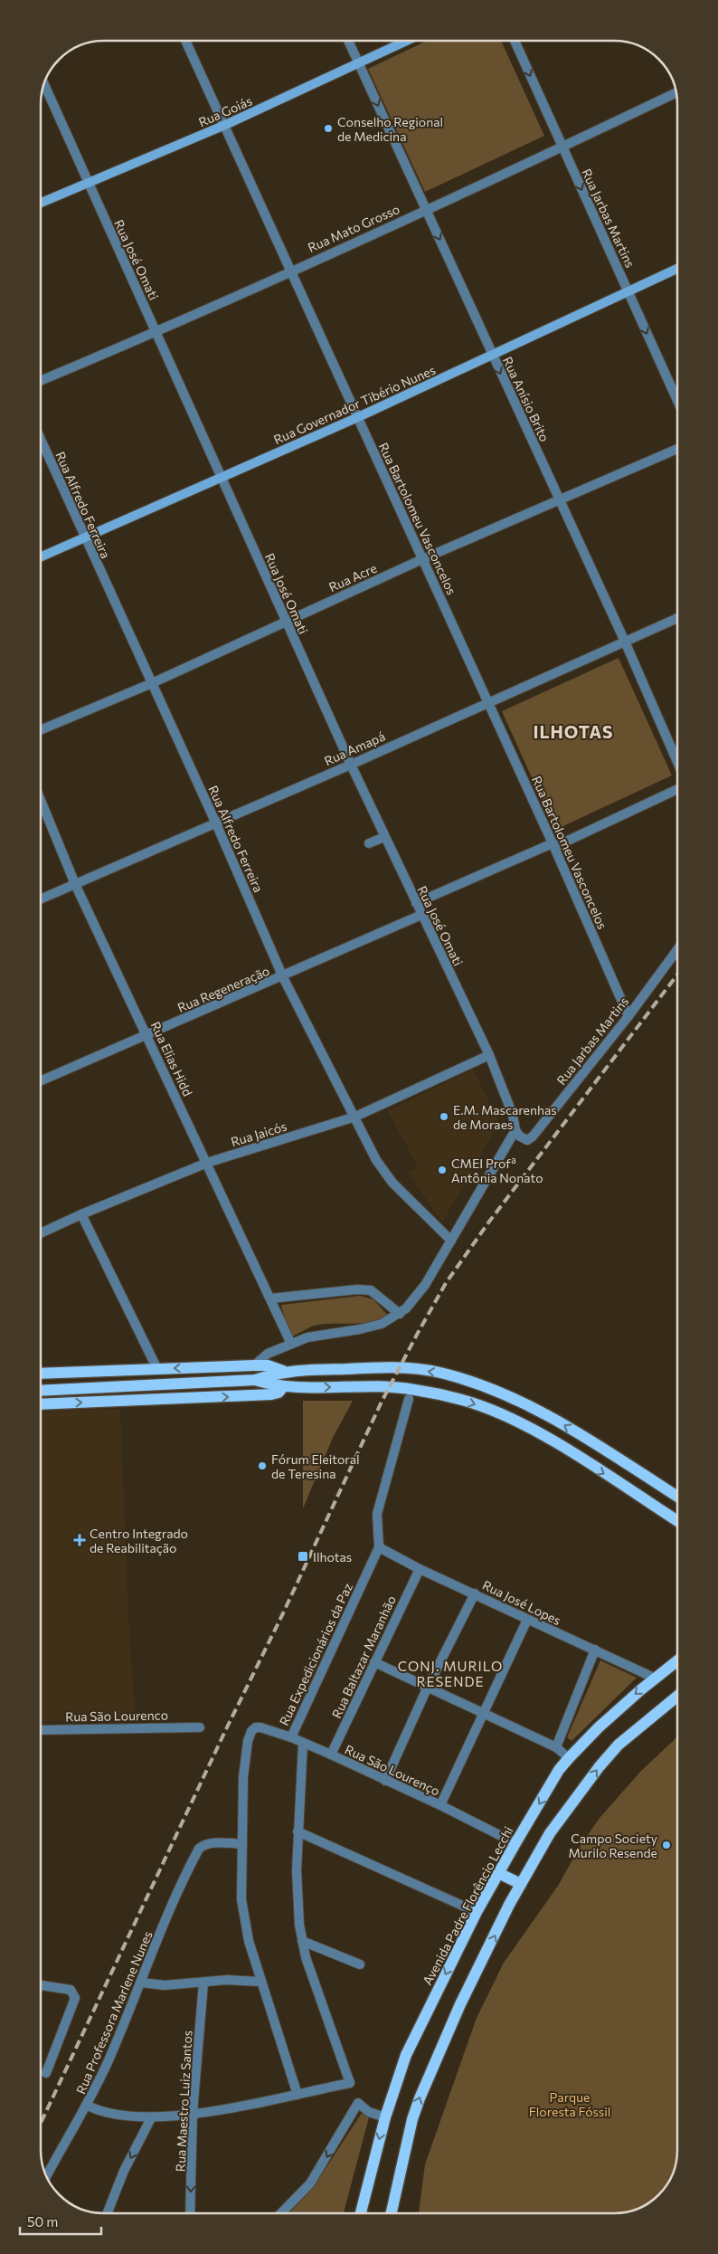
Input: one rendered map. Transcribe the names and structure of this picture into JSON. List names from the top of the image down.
{
  "streets": {
    "main road": ["Avenida Padre Florêncio Lecchi"],
    "street": [
      "Rua Goiás",
      "Rua Jarbas Martins",
      "Rua Mato Grosso",
      "Rua José Omati",
      "Rua Anísio Brito",
      "Rua Governador Tibério Nunes",
      "Rua Alfredo Ferreira",
      "Rua Bartolomeu Vasconcelos",
      "Rua Acre",
      "Rua Amapá",
      "Rua Regeneração",
      "Rua Elias Hidd",
      "Rua Jaicós",
      "Rua José Lopes",
      "Rua Expedicionários da Paz",
      "Rua Baltazar Maranhão",
      "Rua São Lourenco",
      "Rua São Lourenço",
      "Rua Professora Marlene Nunes",
      "Rua Maestro Luiz Santos"
    ]
  },
  "crossings": [
    ["Rua Goiás", "Rua José Omati"],
    ["Rua Goiás", "Rua Anísio Brito"],
    ["Rua Goiás", "Rua Bartolomeu Vasconcelos"],
    ["Rua Jarbas Martins", "Rua Mato Grosso"],
    ["Rua Jarbas Martins", "Rua José Omati"],
    ["Rua Jarbas Martins", "Rua Governador Tibério Nunes"],
    ["Rua Jarbas Martins", "Rua Bartolomeu Vasconcelos"],
    ["Rua Mato Grosso", "Rua José Omati"],
    ["Rua Mato Grosso", "Rua Anísio Brito"],
    ["Rua Mato Grosso", "Rua Bartolomeu Vasconcelos"],
    ["Rua José Omati", "Rua Governador Tibério Nunes"],
    ["Rua José Omati", "Rua Acre"],
    ["Rua José Omati", "Rua Amapá"],
    ["Rua José Omati", "Rua Regeneração"],
    ["Rua José Omati", "Rua Jaicós"],
    ["Rua Anísio Brito", "Rua Governador Tibério Nunes"],
    ["Rua Anísio Brito", "Rua Acre"],
    ["Rua Anísio Brito", "Rua Amapá"],
    ["Rua Governador Tibério Nunes", "Rua Alfredo Ferreira"],
    ["Rua Governador Tibério Nunes", "Rua Bartolomeu Vasconcelos"],
    ["Rua Alfredo Ferreira", "Rua Acre"],
    ["Rua Alfredo Ferreira", "Rua Amapá"],
    ["Rua Alfredo Ferreira", "Rua Regeneração"],
    ["Rua Alfredo Ferreira", "Rua Jaicós"],
    ["Rua Bartolomeu Vasconcelos", "Rua Acre"],
    ["Rua Bartolomeu Vasconcelos", "Rua Amapá"],
    ["Rua Amapá", "Rua Elias Hidd"],
    ["Rua Regeneração", "Rua Elias Hidd"],
    ["Rua Elias Hidd", "Rua Jaicós"],
    ["Rua José Lopes", "Rua Expedicionários da Paz"],
    ["Rua José Lopes", "Rua Baltazar Maranhão"],
    ["Rua José Lopes", "Avenida Padre Florêncio Lecchi"],
    ["Rua Expedicionários da Paz", "Rua São Lourenço"],
    ["Rua Baltazar Maranhão", "Rua São Lourenço"],
    ["Rua São Lourenço", "Avenida Padre Florêncio Lecchi"],
    ["Rua São Lourenço", "Rua Professora Marlene Nunes"]
  ],
  "one_way": ["Rua Jarbas Martins", "Rua Anísio Brito"],
  "districts": ["ILHOTAS", "CONJ. MURILO RESENDE"],
  "parks": ["Parque Floresta Fóssil"],
  "places": {
    "other": [
      "Conselho Regional de Medicina",
      "E.M. Mascarenhas de Moraes",
      "CMEI Profª Antônia Nonato",
      "Fórum Eleitoral de Teresina",
      "Campo Society Murilo Resende"
    ],
    "health": ["Centro Integrado de Reabilitação"],
    "transit": ["Ilhotas"]
  },
  "scale_bar": "50 m"
}
